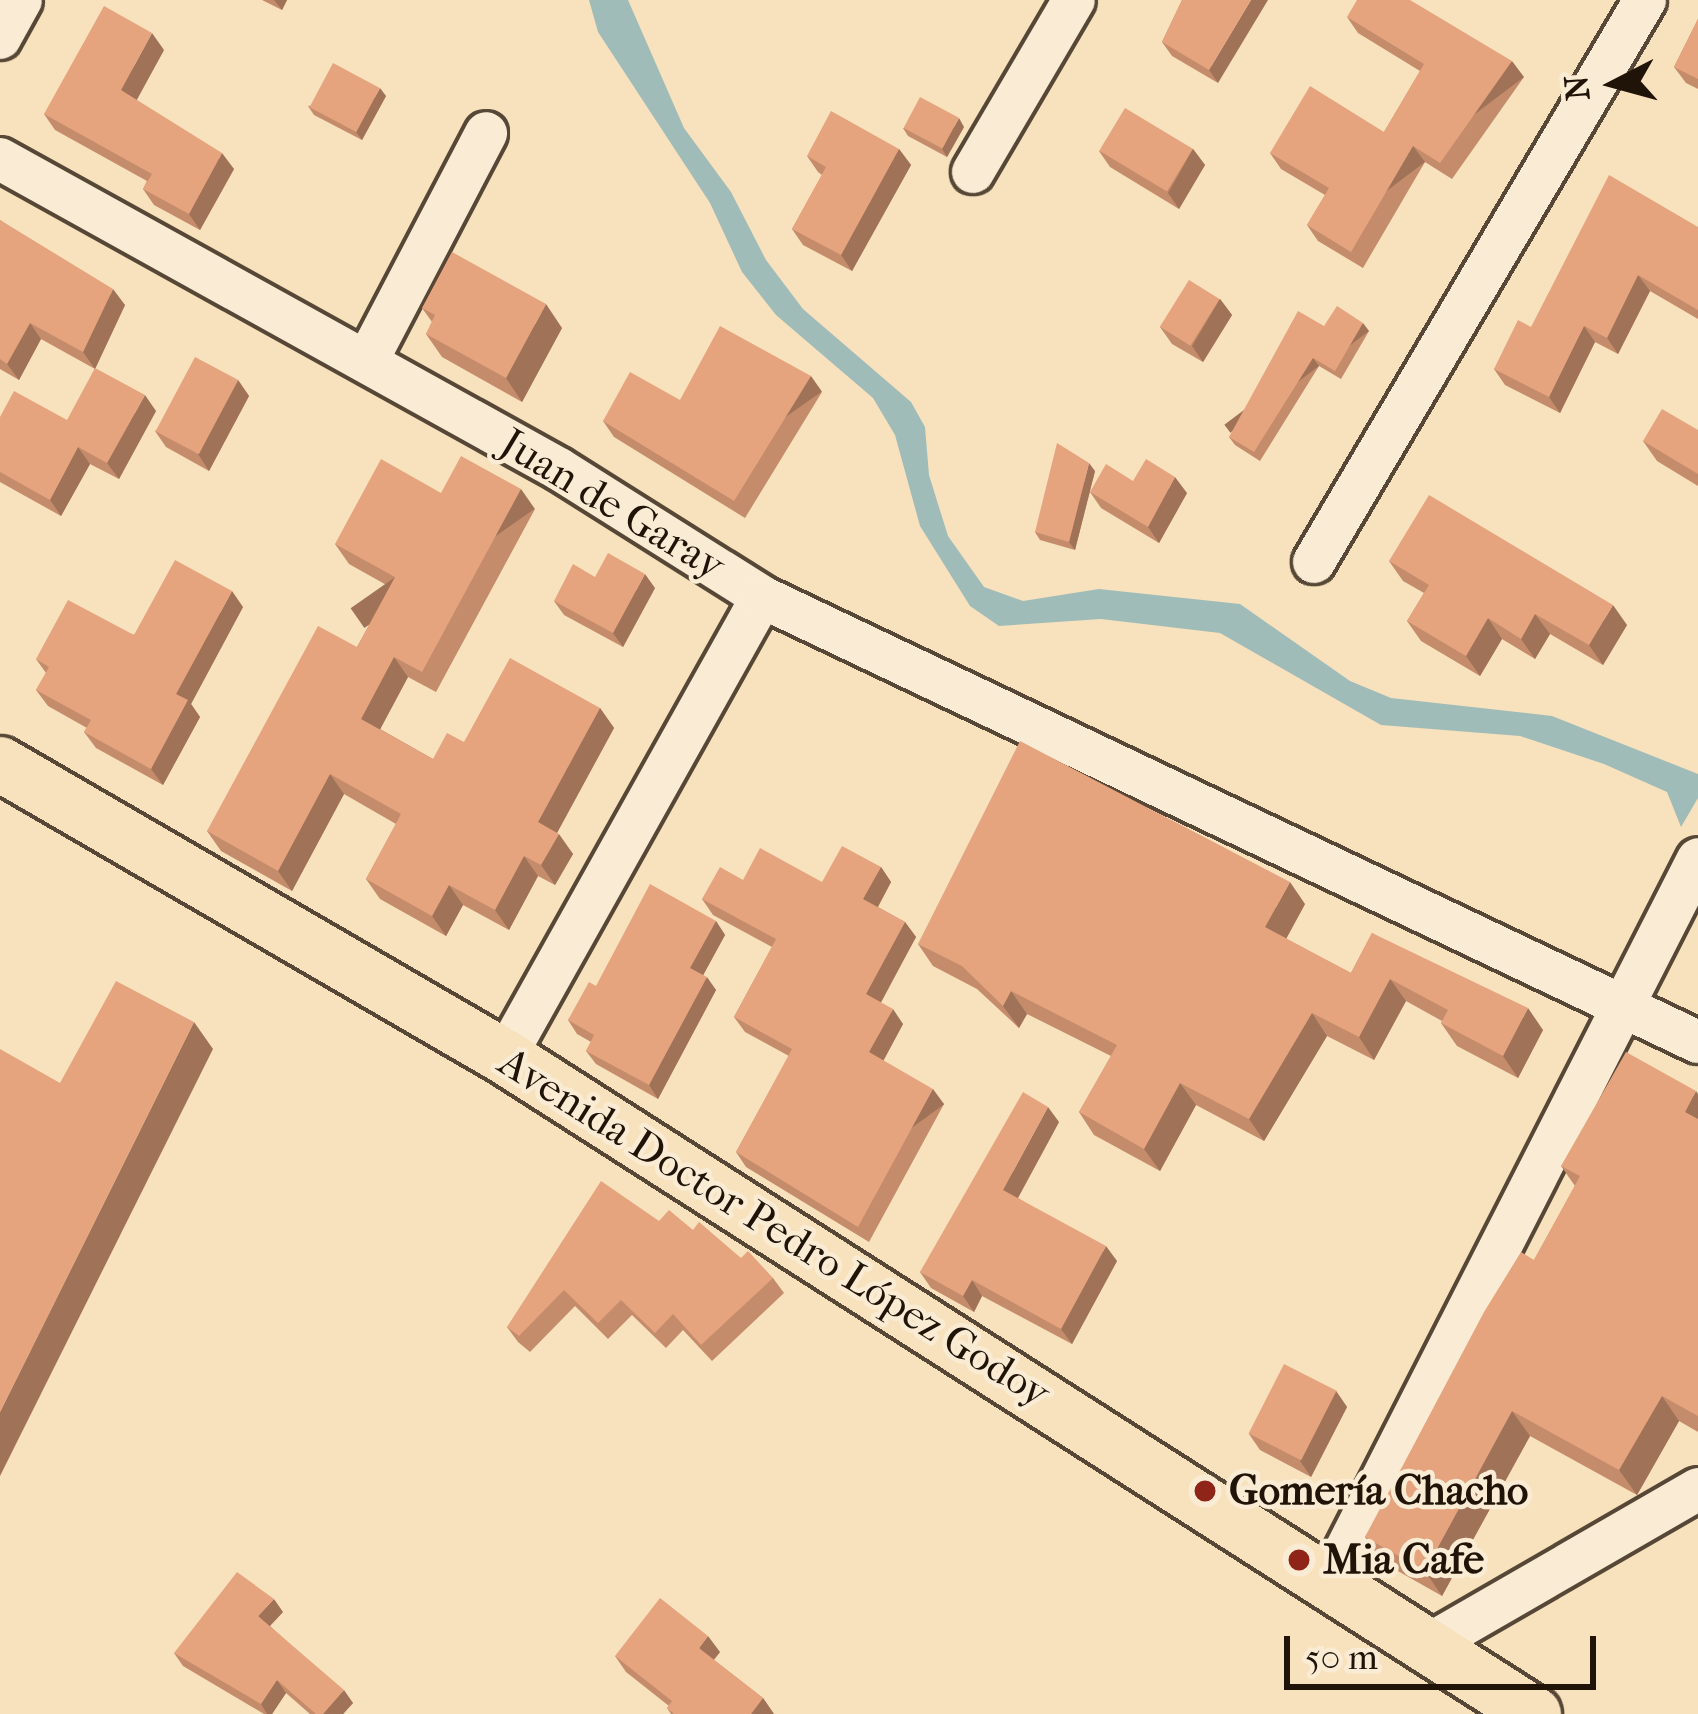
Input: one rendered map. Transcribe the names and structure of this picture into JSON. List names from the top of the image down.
{
  "streets": {
    "main road": ["Avenida Doctor Pedro López Godoy"],
    "street": ["Juan de Garay"]
  },
  "crossings": [
    ["Juan de Garay", "Avenida Doctor Pedro López Godoy"]
  ],
  "places": ["Gomería Chacho", "Mia Cafe"],
  "scale_bar": "50 m",
  "north": "left"
}
